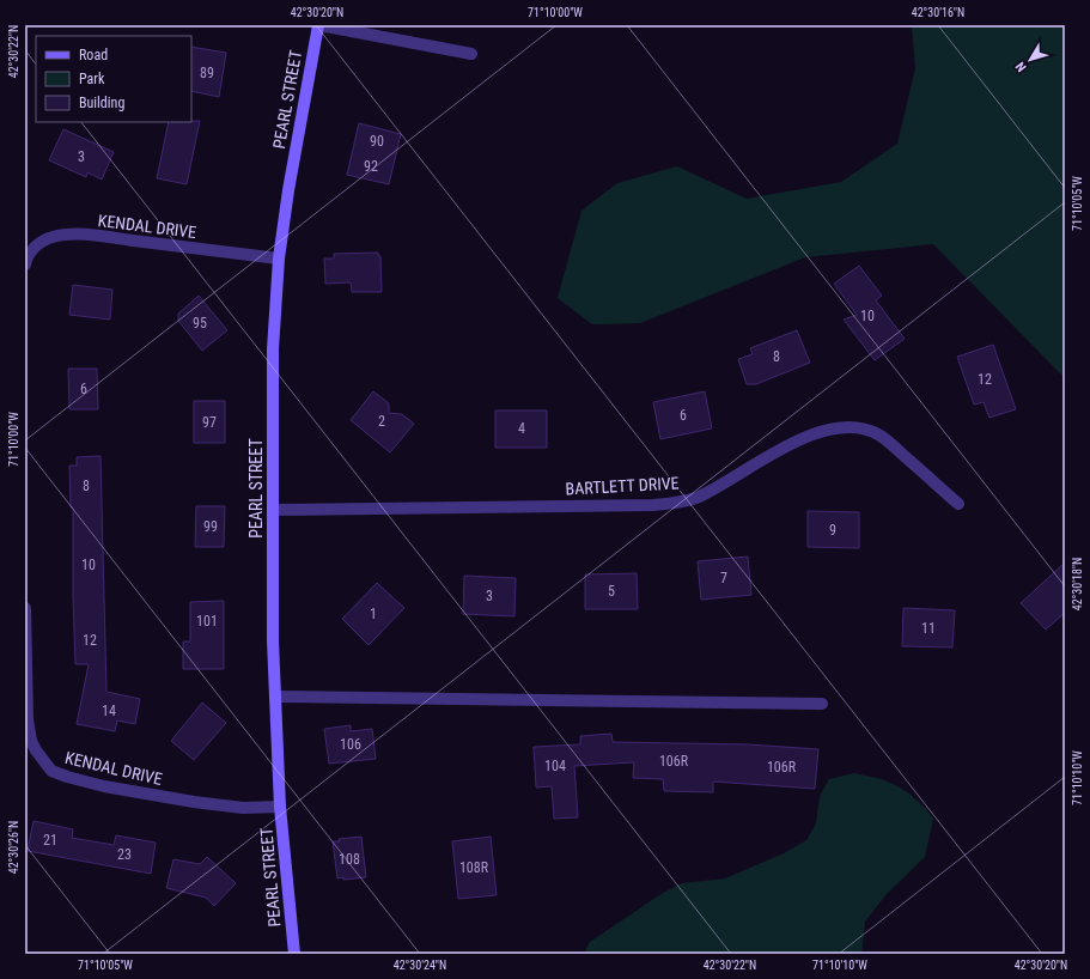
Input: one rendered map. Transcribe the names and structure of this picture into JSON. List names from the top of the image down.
{
  "streets": {
    "street": ["PEARL STREET", "KENDAL DRIVE", "BARTLETT DRIVE"]
  },
  "crossings": [
    ["PEARL STREET", "KENDAL DRIVE"],
    ["PEARL STREET", "BARTLETT DRIVE"]
  ],
  "house_numbers": [
    "89",
    "90",
    "3",
    "92",
    "10",
    "95",
    "8",
    "12",
    "6",
    "6",
    "2",
    "97",
    "4",
    "8",
    "99",
    "9",
    "10",
    "7",
    "5",
    "3",
    "1",
    "101",
    "11",
    "12",
    "14",
    "106",
    "106R",
    "104",
    "106R",
    "21",
    "23",
    "108",
    "108R"
  ],
  "legend": ["Road", "Park", "Building"],
  "north": "bottom left",
  "coordinates": [
    "42°30'20\"N",
    "71°10'00\"W",
    "42°30'16\"N",
    "42°30'22\"N",
    "71°10'05\"W",
    "42°30'18\"N",
    "71°10'10\"W",
    "42°30'26\"N",
    "42°30'24\"N"
  ]
}
